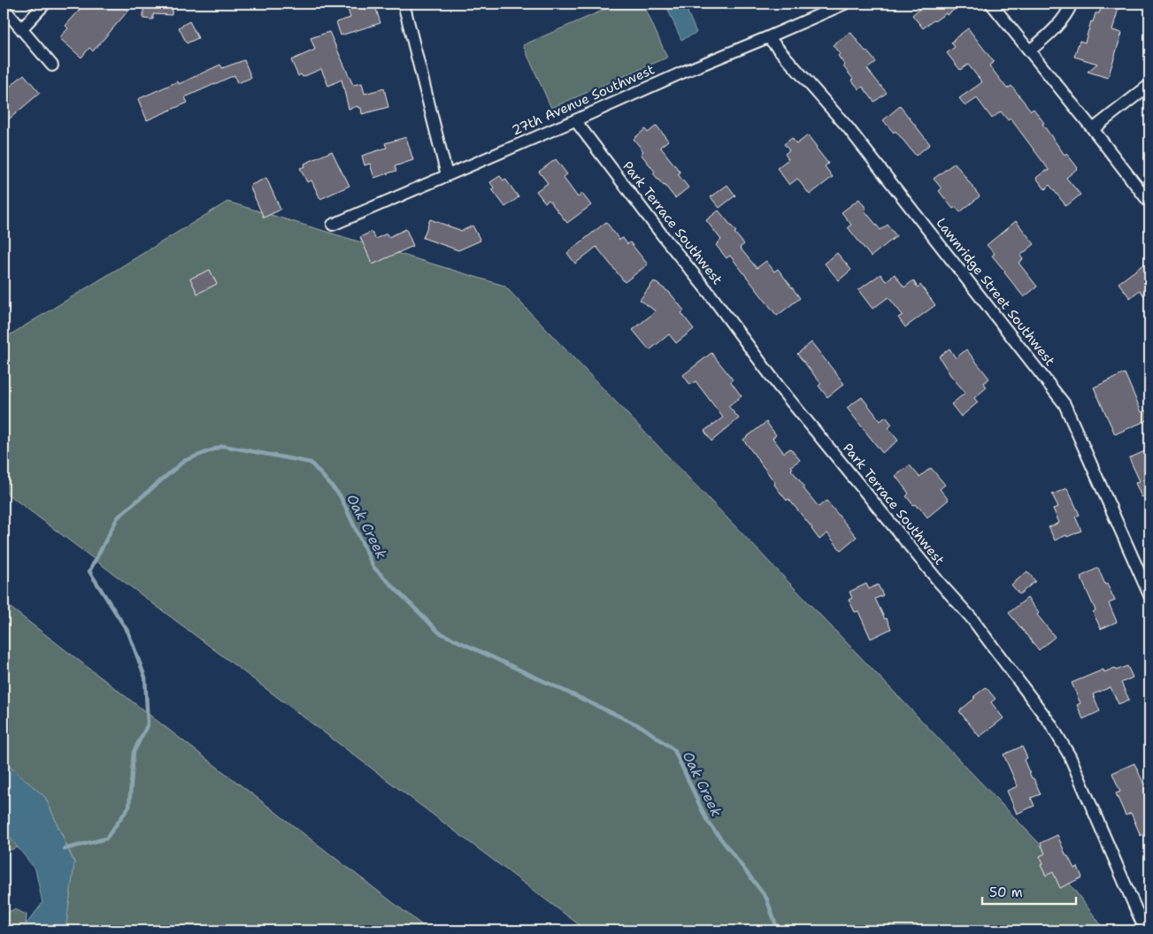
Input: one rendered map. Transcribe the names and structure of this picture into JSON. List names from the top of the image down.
{
  "streets": {
    "street": ["27th Avenue Southwest", "Park Terrace Southwest", "Lawnridge Street Southwest"]
  },
  "crossings": [
    ["27th Avenue Southwest", "Park Terrace Southwest"],
    ["27th Avenue Southwest", "Lawnridge Street Southwest"]
  ],
  "water": ["Oak Creek"],
  "scale_bar": "50 m"
}
